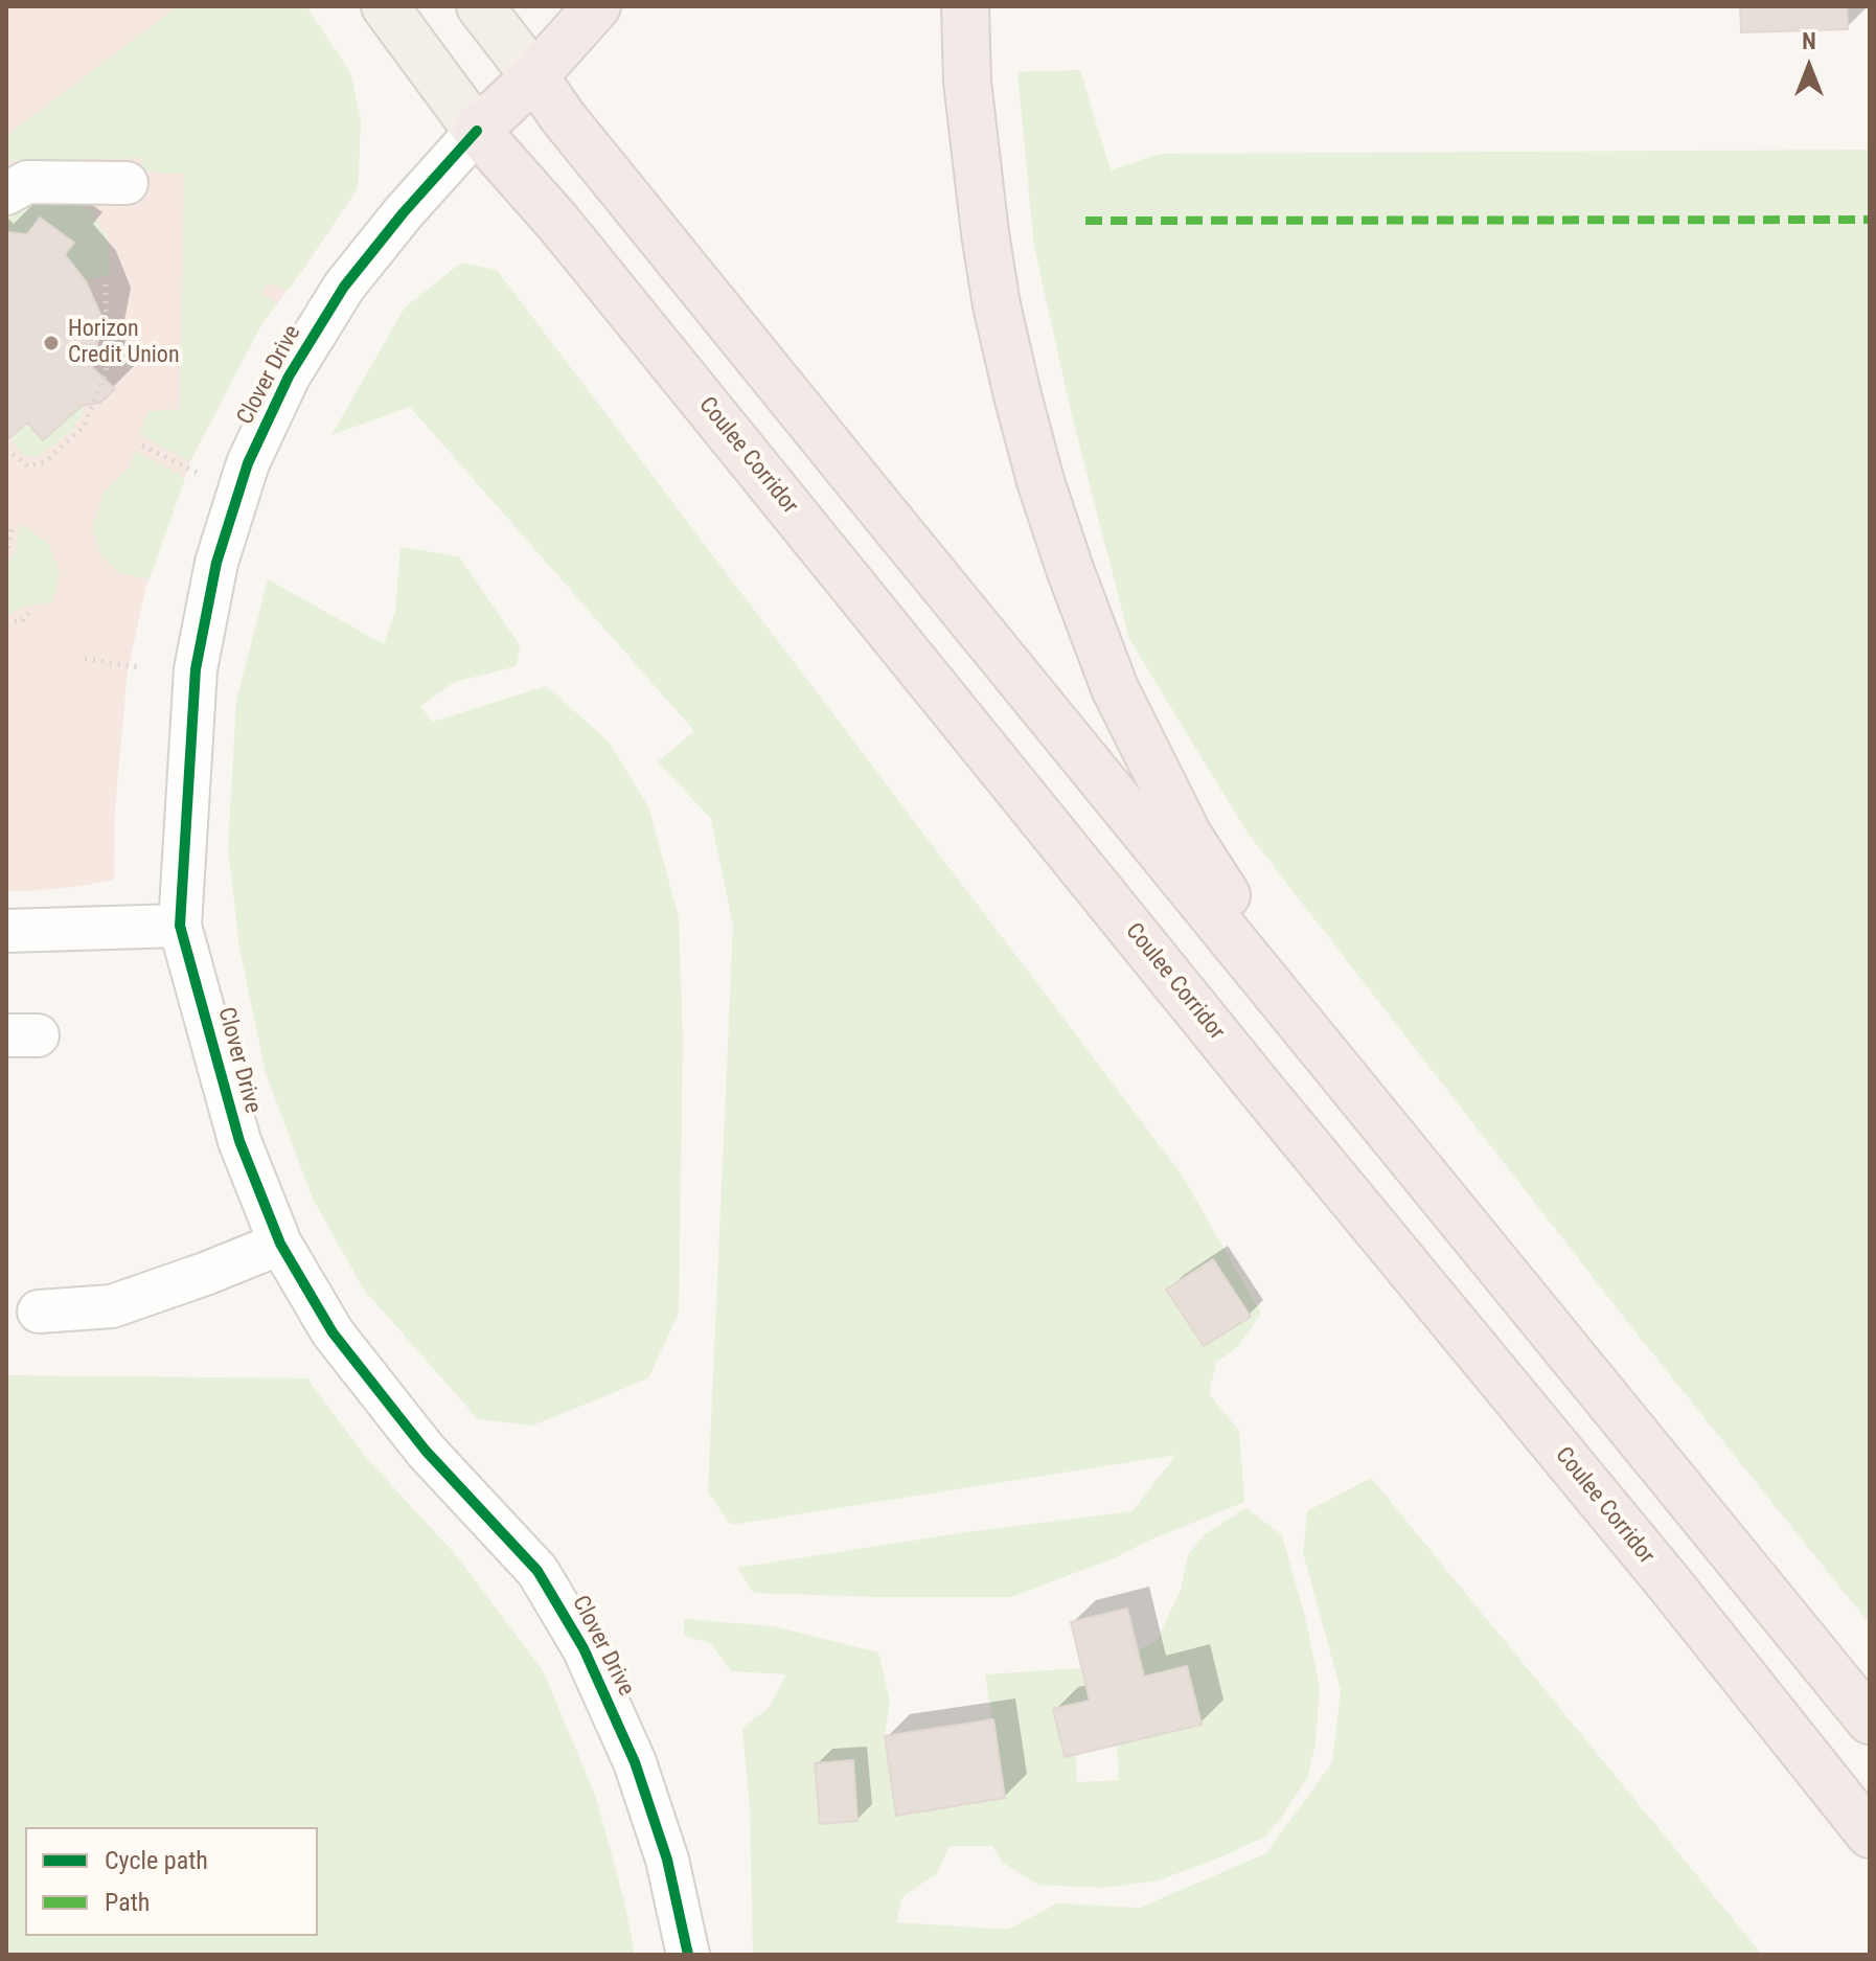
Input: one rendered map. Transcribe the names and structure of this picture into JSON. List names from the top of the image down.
{
  "streets": {
    "highway": ["Coulee Corridor"],
    "street": ["Clover Drive"]
  },
  "crossings": [
    ["Clover Drive", "Coulee Corridor"]
  ],
  "places": ["Horizon Credit Union"],
  "legend": ["Cycle path", "Path"],
  "north": "top"
}
